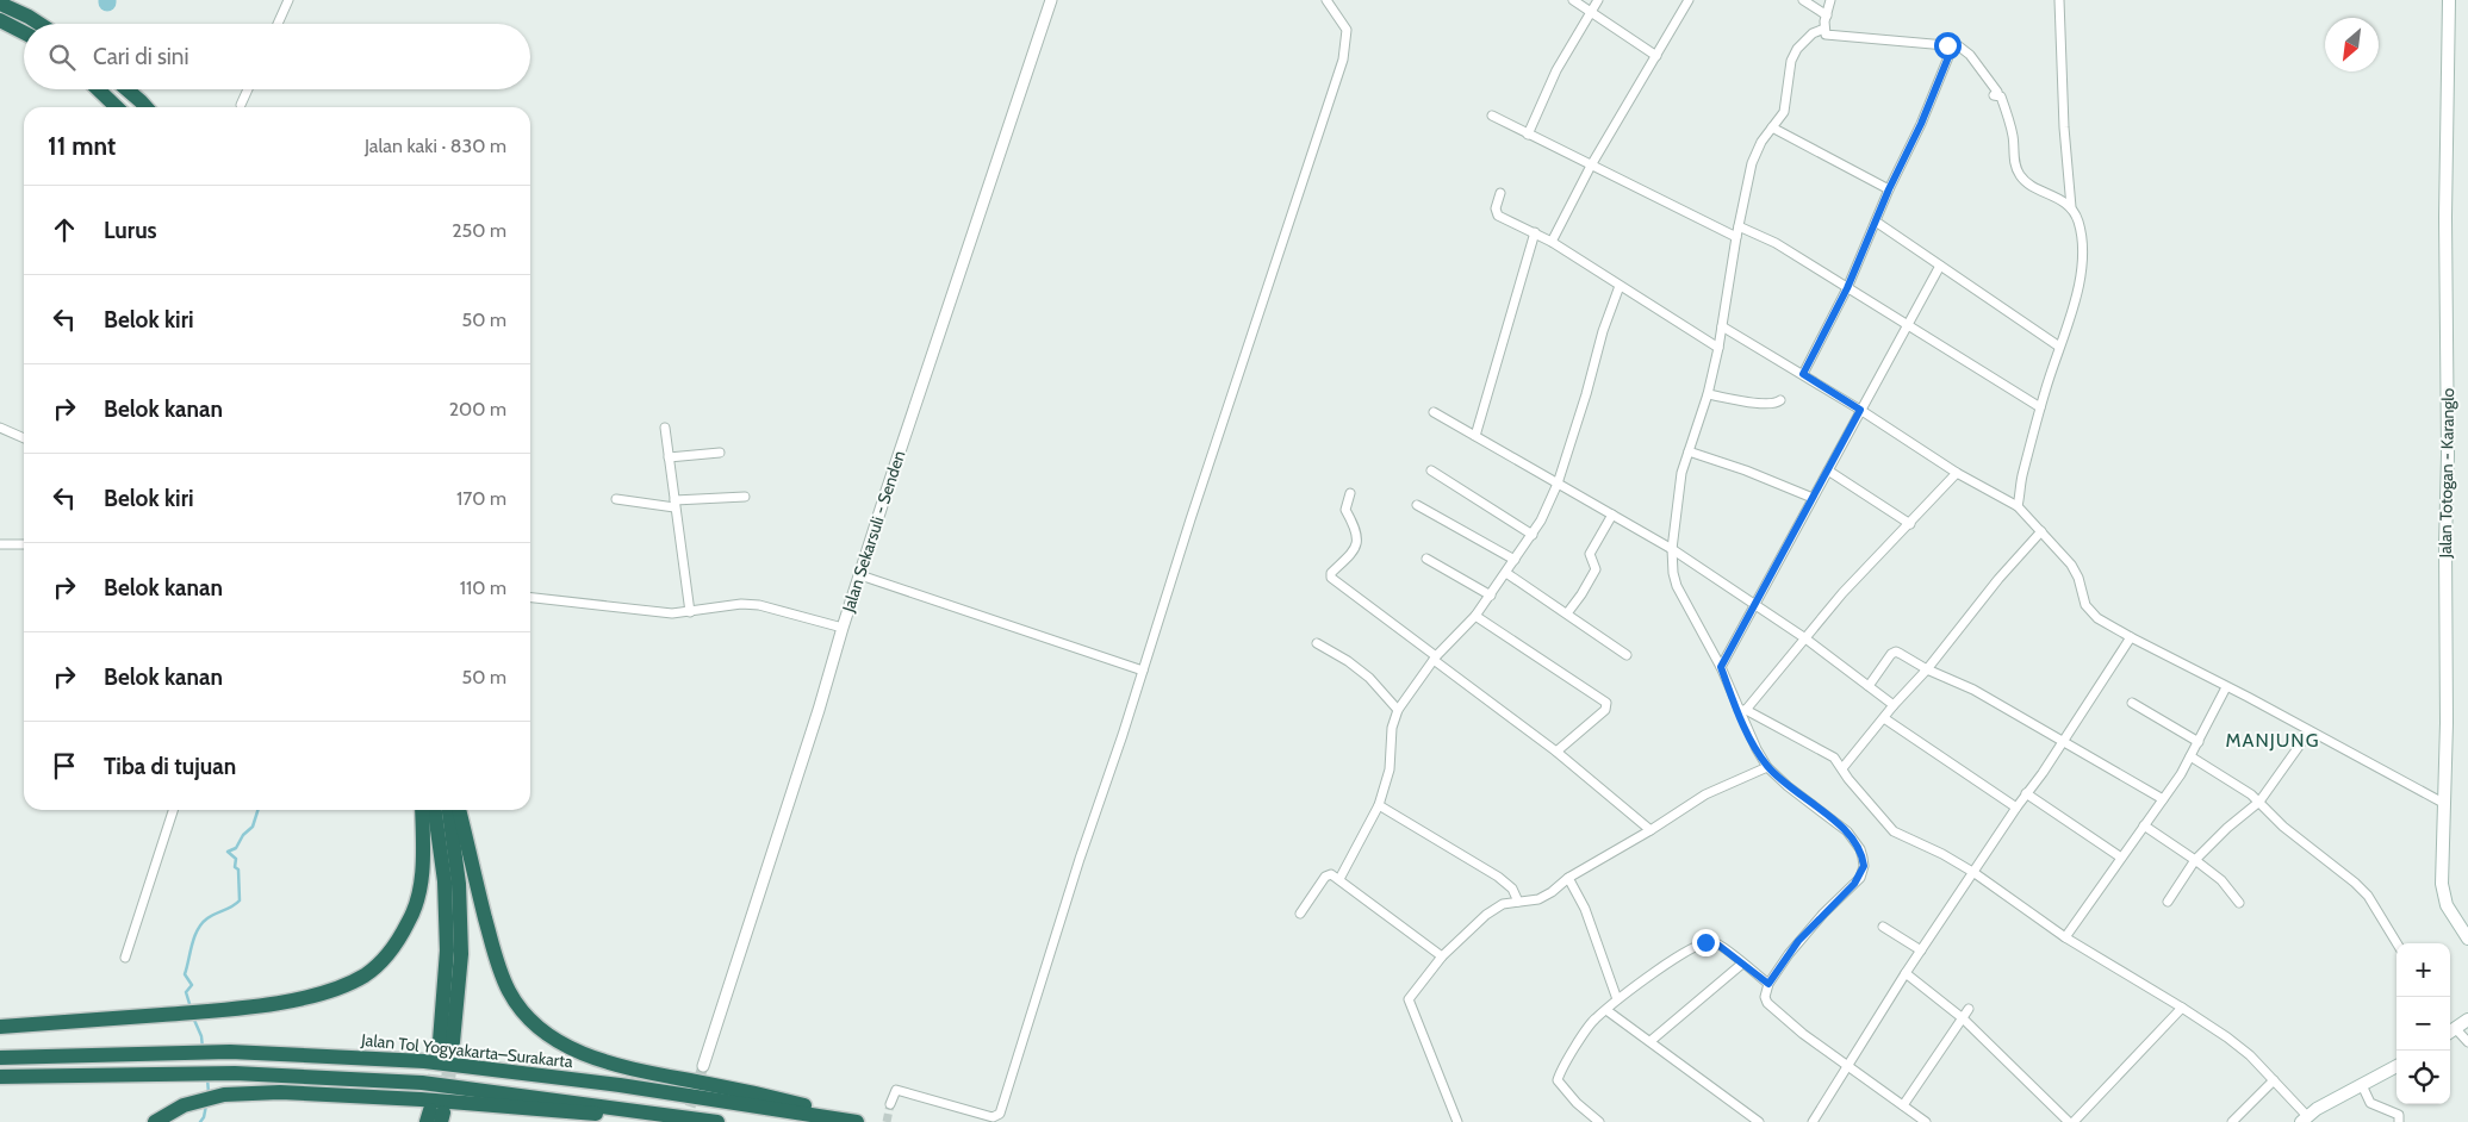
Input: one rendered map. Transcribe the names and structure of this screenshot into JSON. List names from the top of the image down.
{
  "streets": {
    "highway": ["Jalan Tol Yogyakarta–Surakarta"],
    "main road": ["Jalan Totogan - Karanglo"],
    "street": ["Jalan Sekarsuli - Senden"]
  },
  "districts": ["MANJUNG"],
  "north": "bottom left",
  "page": {
    "search": "Cari di sini",
    "heading": ["11 mnt", "Jalan kaki · 830 m"],
    "list": [
      ["Lurus", "250 m"],
      ["Belok kiri", "50 m"],
      ["Belok kanan", "200 m"],
      ["Belok kiri", "170 m"],
      ["Belok kanan", "110 m"],
      ["Belok kanan", "50 m"],
      "Tiba di tujuan"
    ],
    "map_buttons": ["+", "−"]
  }
}
